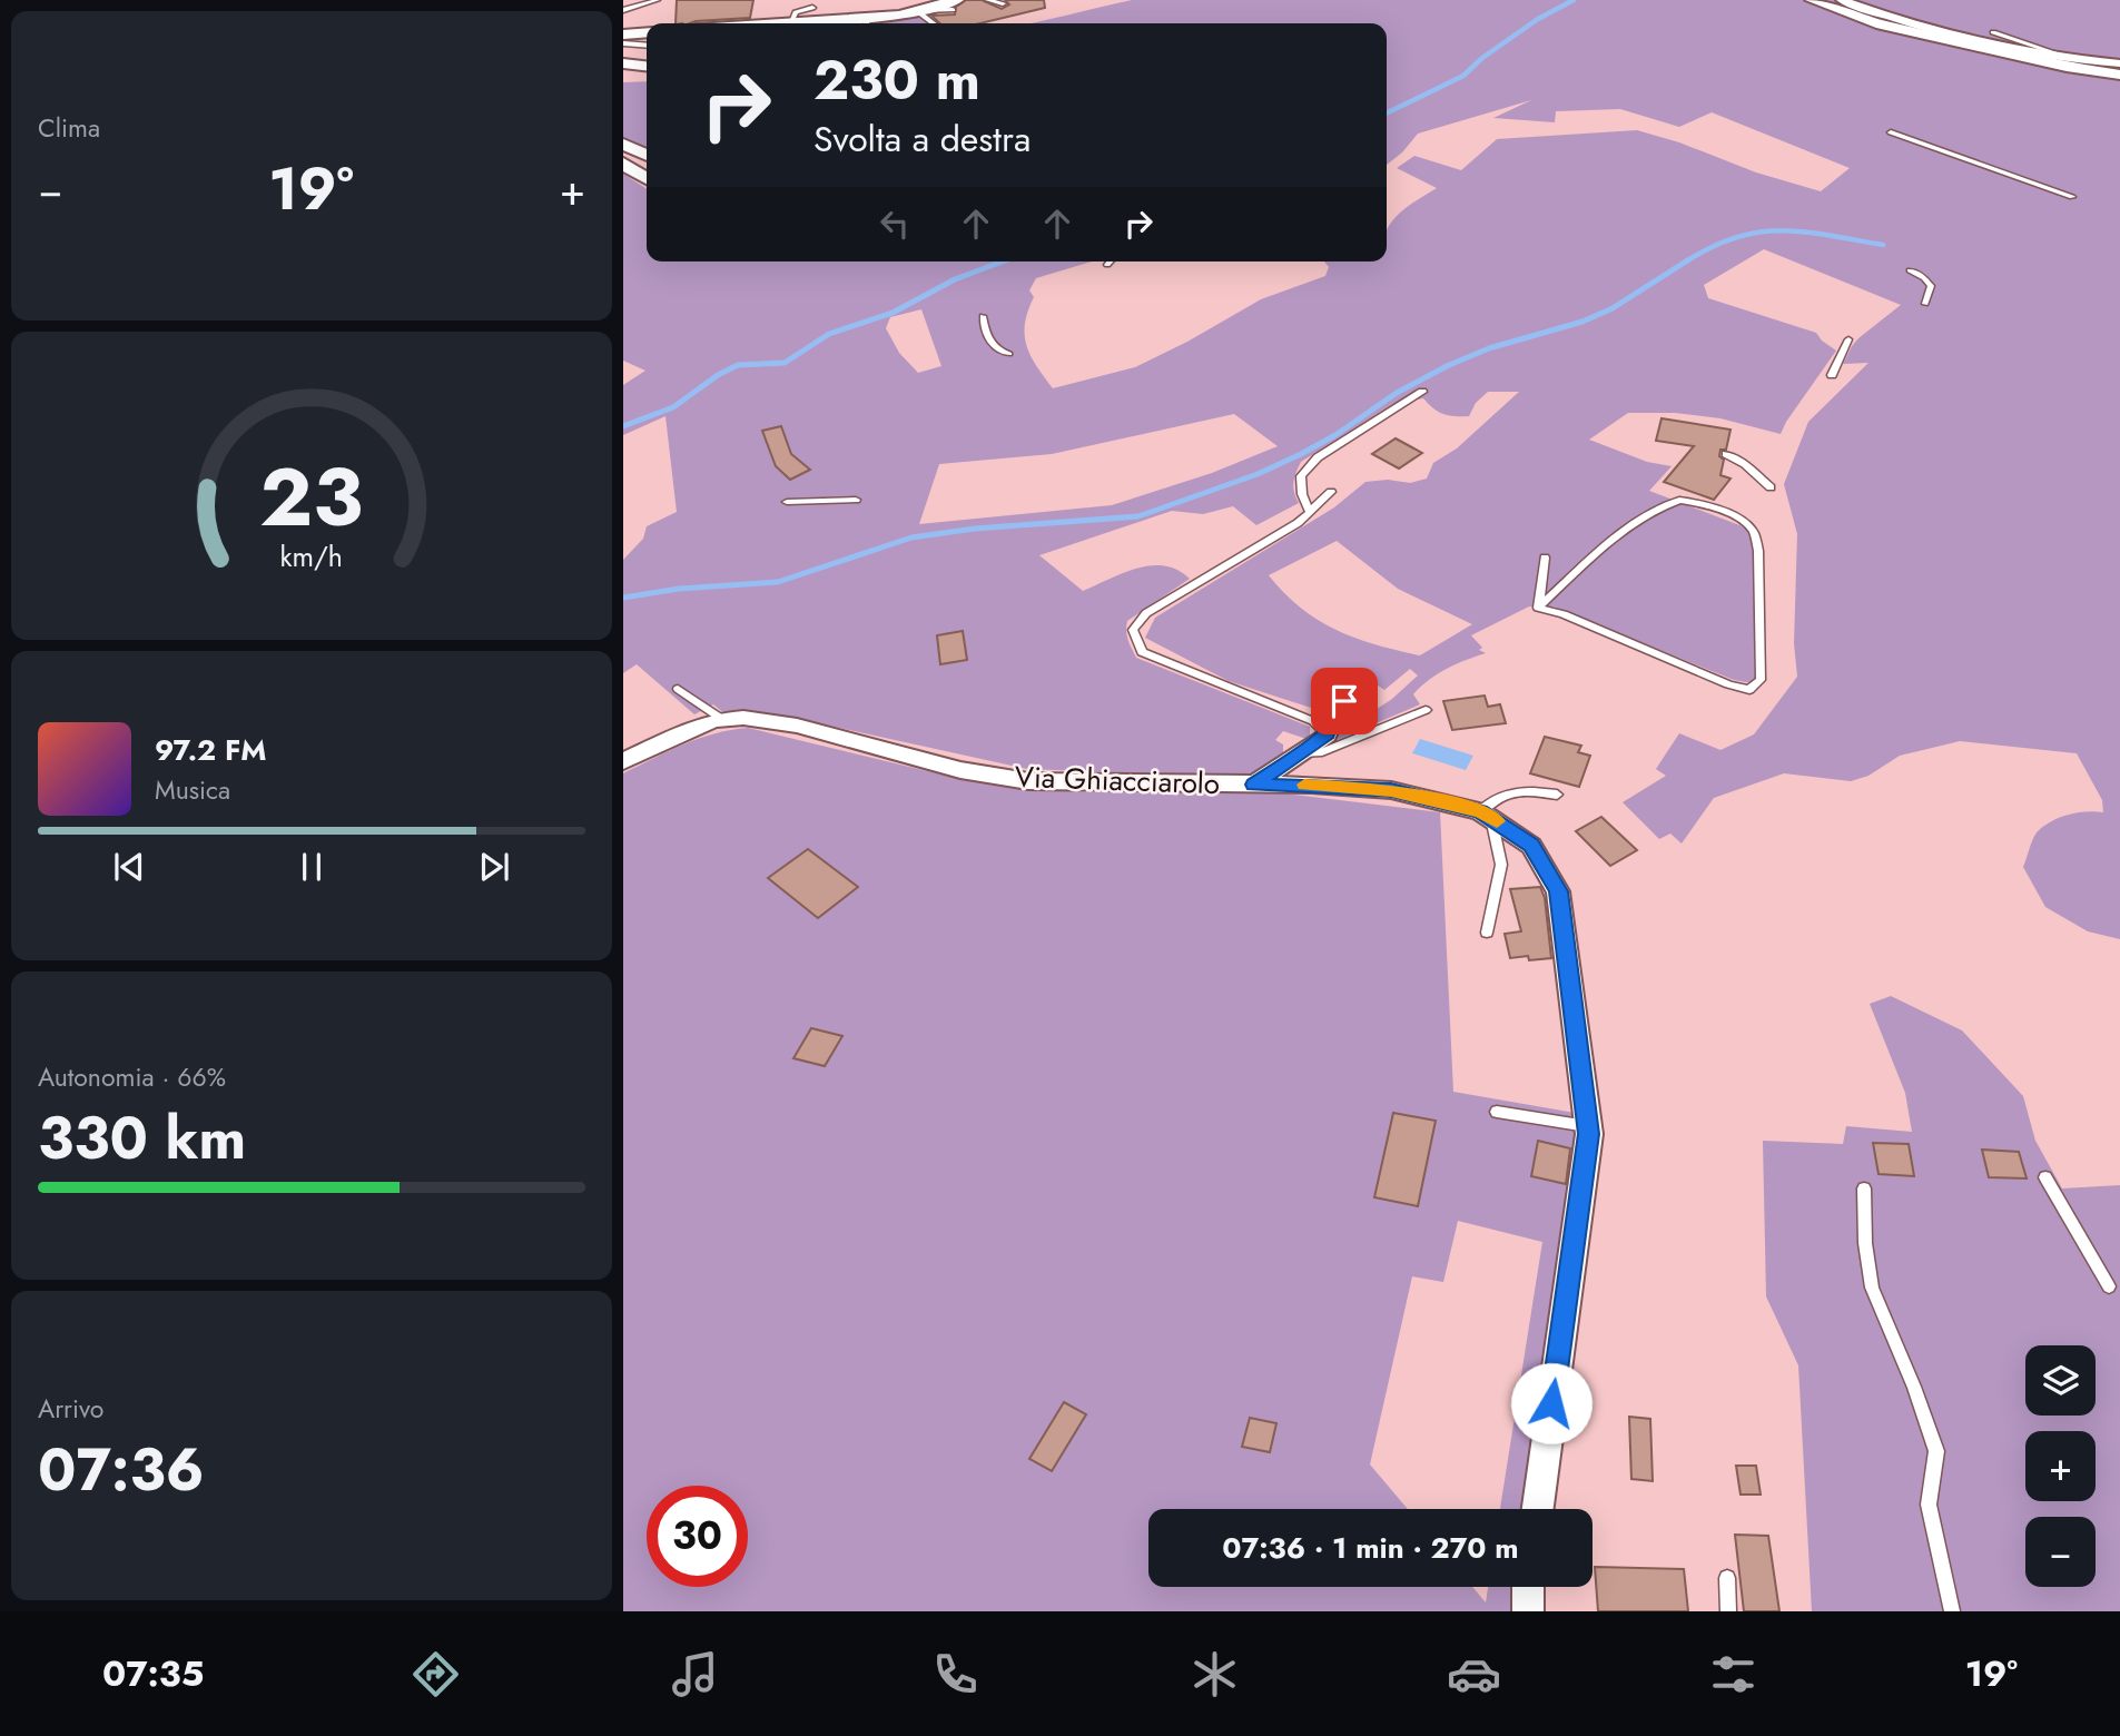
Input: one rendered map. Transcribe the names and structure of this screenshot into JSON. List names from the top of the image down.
{
  "streets": {
    "street": ["Via Ghiacciarolo"]
  },
  "page": {
    "tile": [
      "Clima",
      ["Autonomia · 66%", "330 km"],
      ["Arrivo", "07:36"]
    ],
    "turn": ["230 m", "Svolta a destra"],
    "heat": ["−", "19°", "+"],
    "song": ["97.2 FM", "Musica"],
    "map_buttons": ["+", "−"],
    "limit": "30",
    "trip": "07:36 · 1 min · 270 m",
    "tabs": ["07:35", "19°"],
    "gauge": ["23", "km/h"]
  }
}
